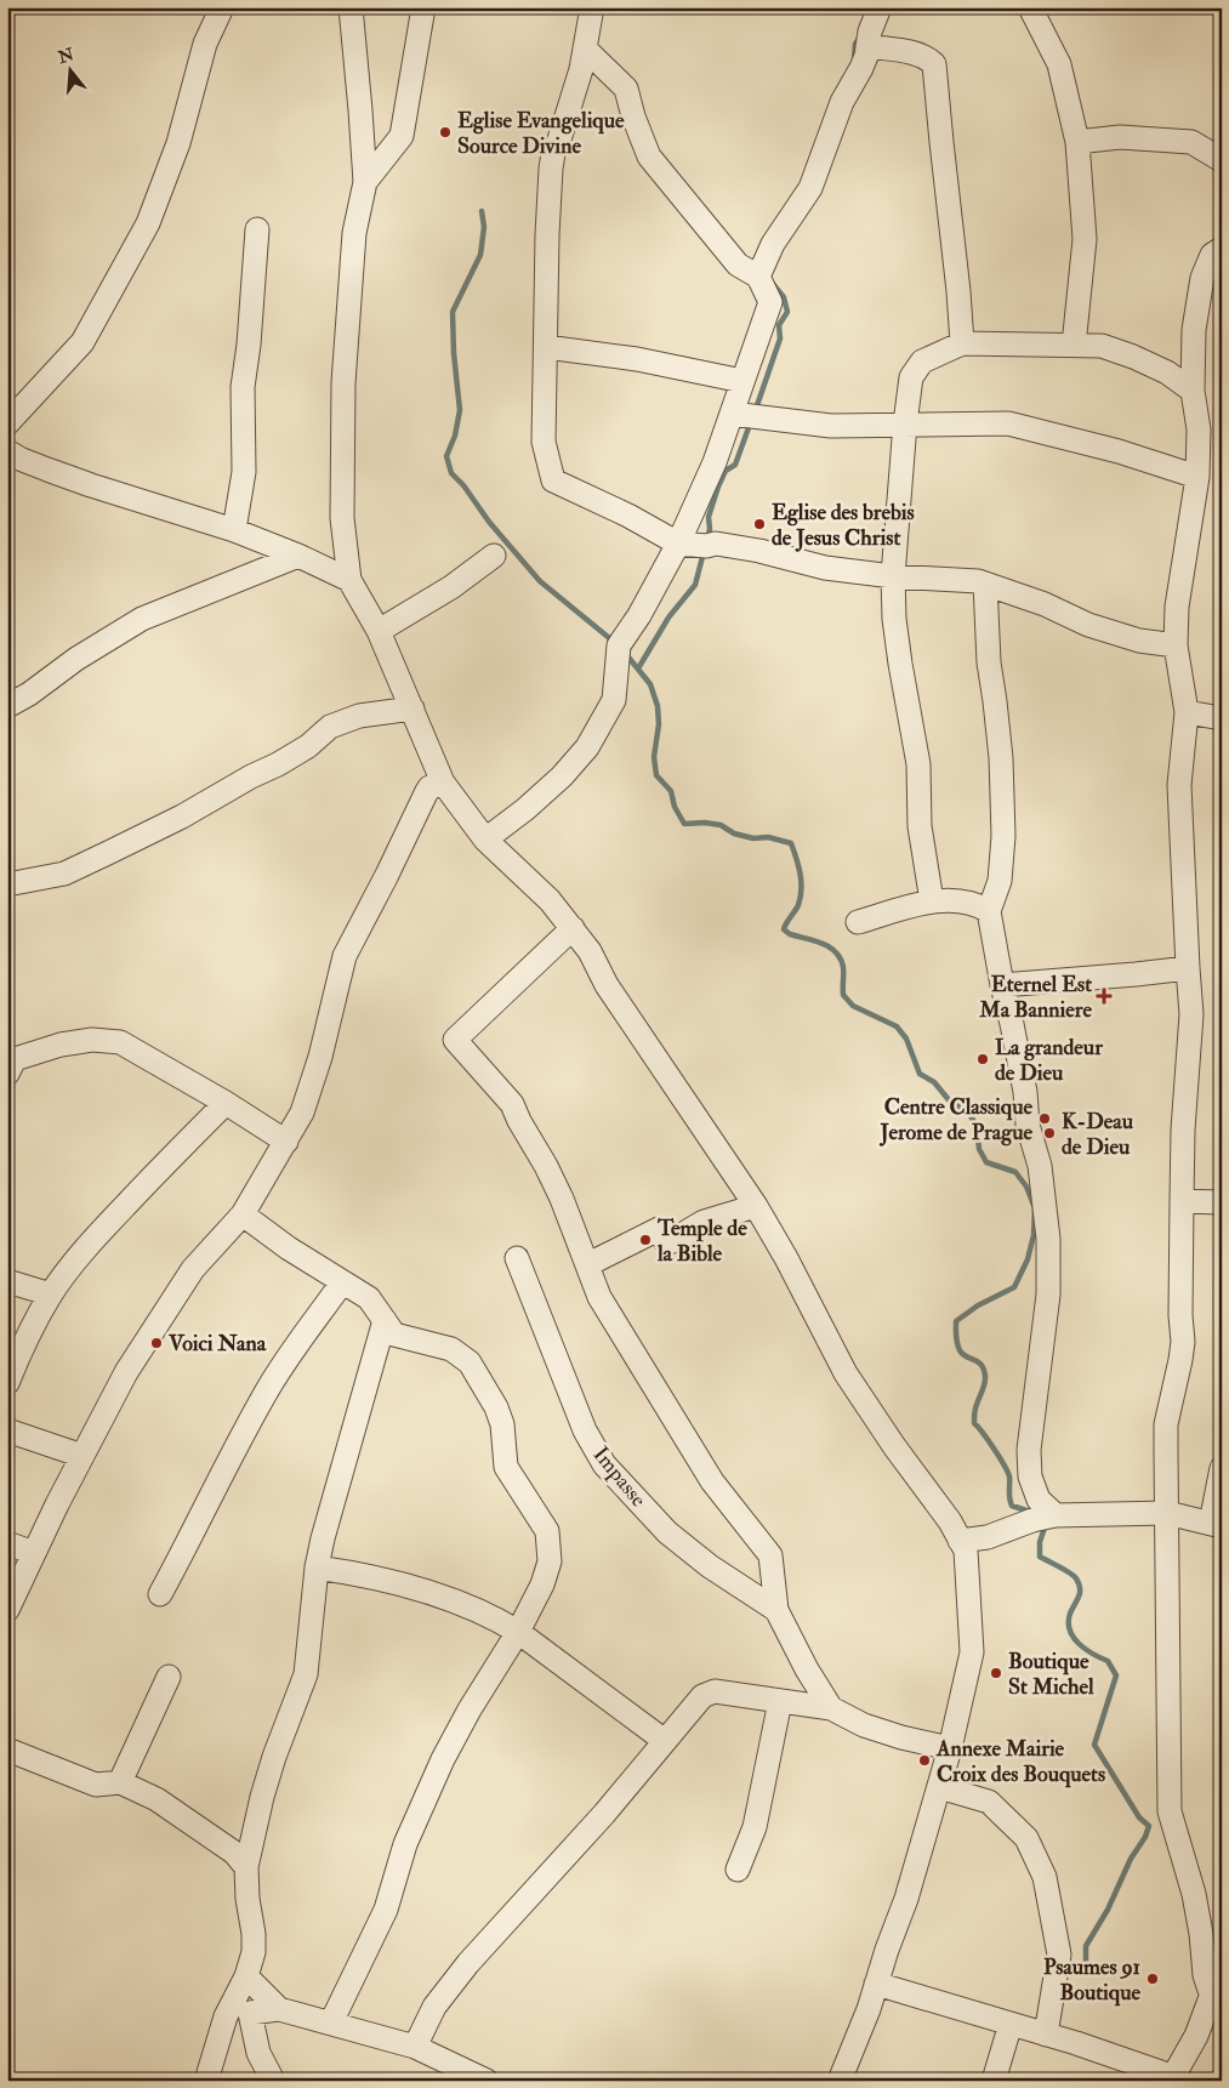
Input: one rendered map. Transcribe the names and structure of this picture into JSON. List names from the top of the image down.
{
  "streets": {
    "street": ["Impasse"]
  },
  "places": {
    "other": [
      "Eglise Evangelique Source Divine",
      "Eglise des brebis de Jesus Christ",
      "La grandeur de Dieu",
      "Centre Classique Jerome de Prague",
      "K-Deau de Dieu",
      "Temple de la Bible",
      "Voici Nana",
      "Boutique St Michel",
      "Annexe Mairie Croix des Bouquets",
      "Psaumes 91 Boutique"
    ],
    "health": ["Eternel Est Ma Banniere"]
  },
  "north": "top"
}
